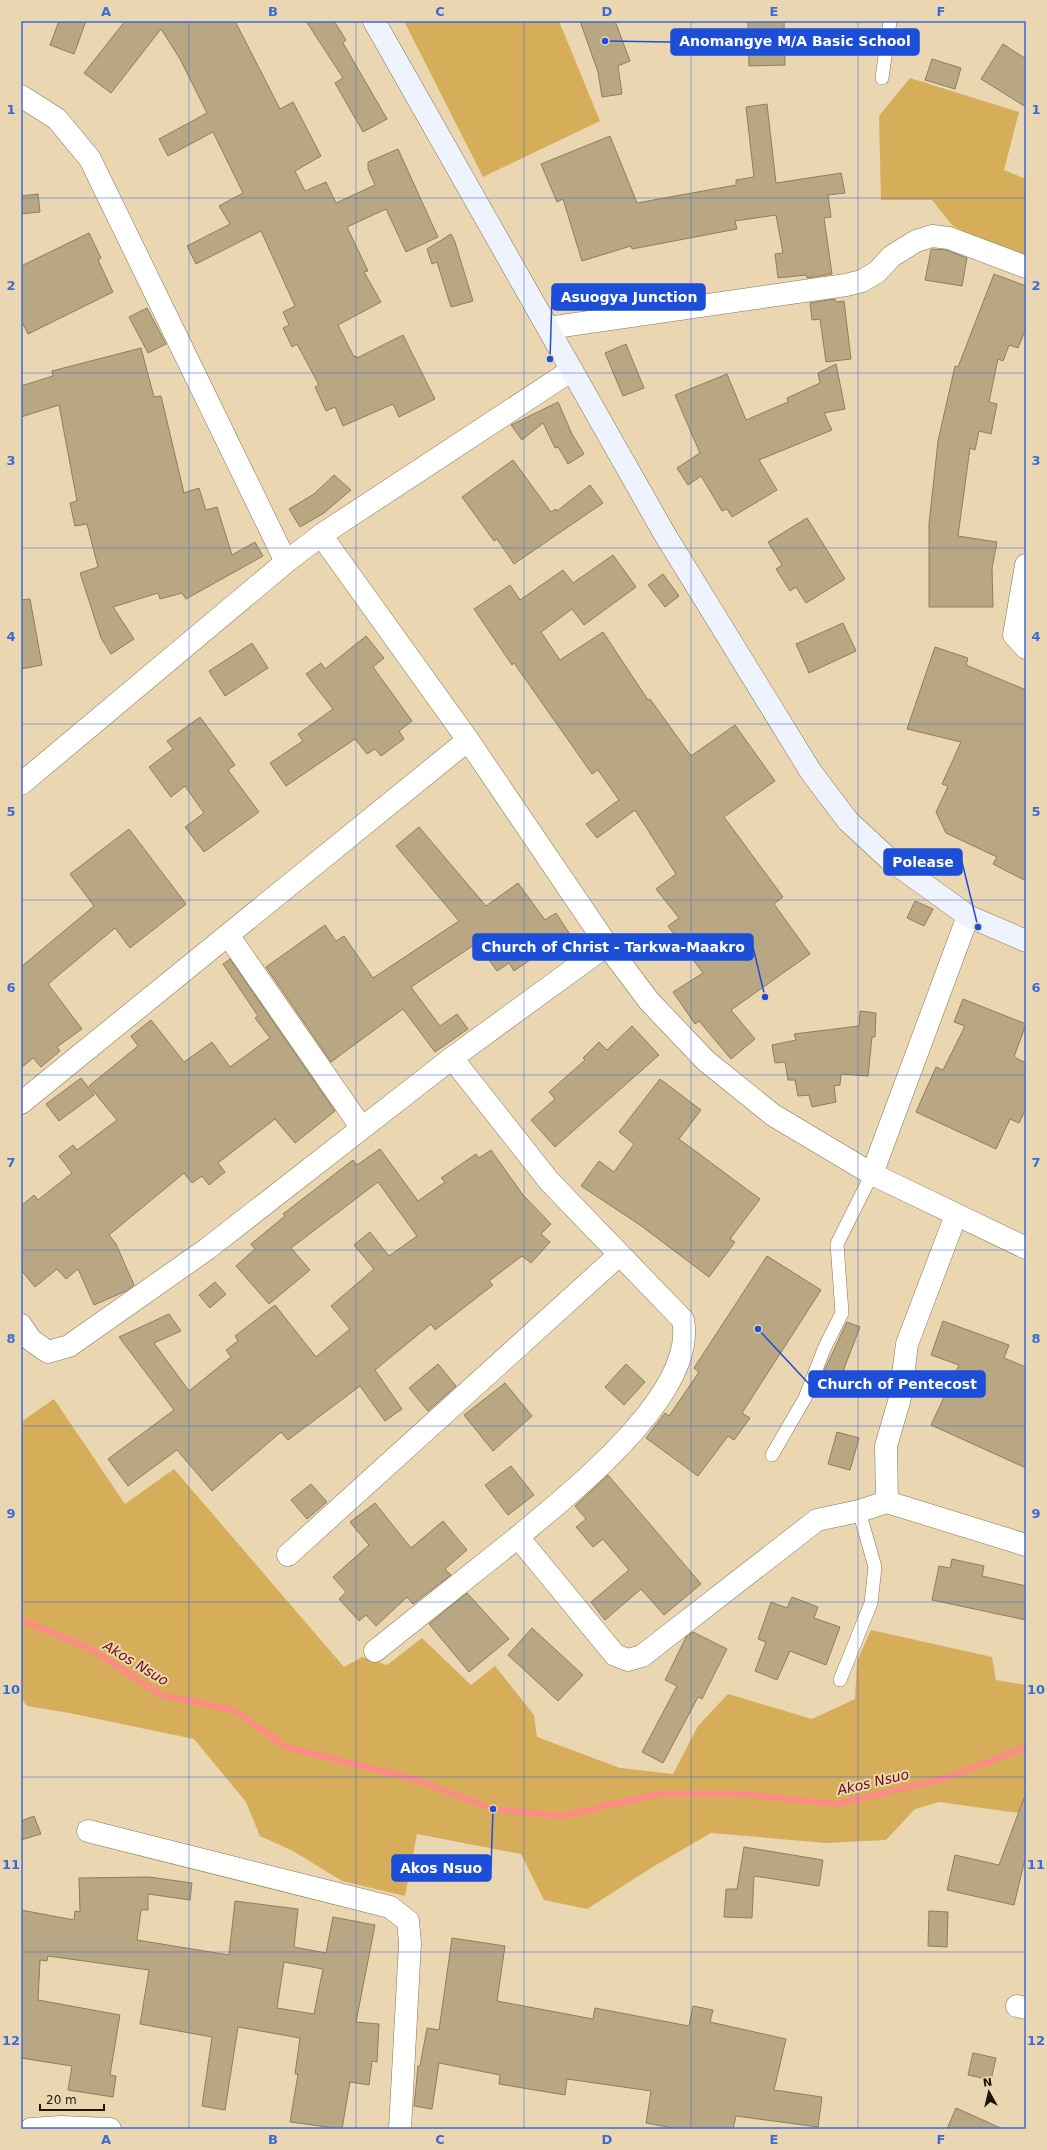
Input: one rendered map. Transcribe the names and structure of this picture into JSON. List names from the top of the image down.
{
  "water": ["Akos Nsuo"],
  "places": [
    "Anomangye M/A Basic School",
    "Asuogya Junction",
    "Polease",
    "Church of Christ - Tarkwa-Maakro",
    "Church of Pentecost",
    "Akos Nsuo"
  ],
  "scale_bar": "20 m",
  "north": "top",
  "grid": {
    "columns": [
      "A",
      "B",
      "C",
      "D",
      "E",
      "F"
    ],
    "rows": [
      "1",
      "2",
      "3",
      "4",
      "5",
      "6",
      "7",
      "8",
      "9",
      "10",
      "11",
      "12"
    ]
  }
}
